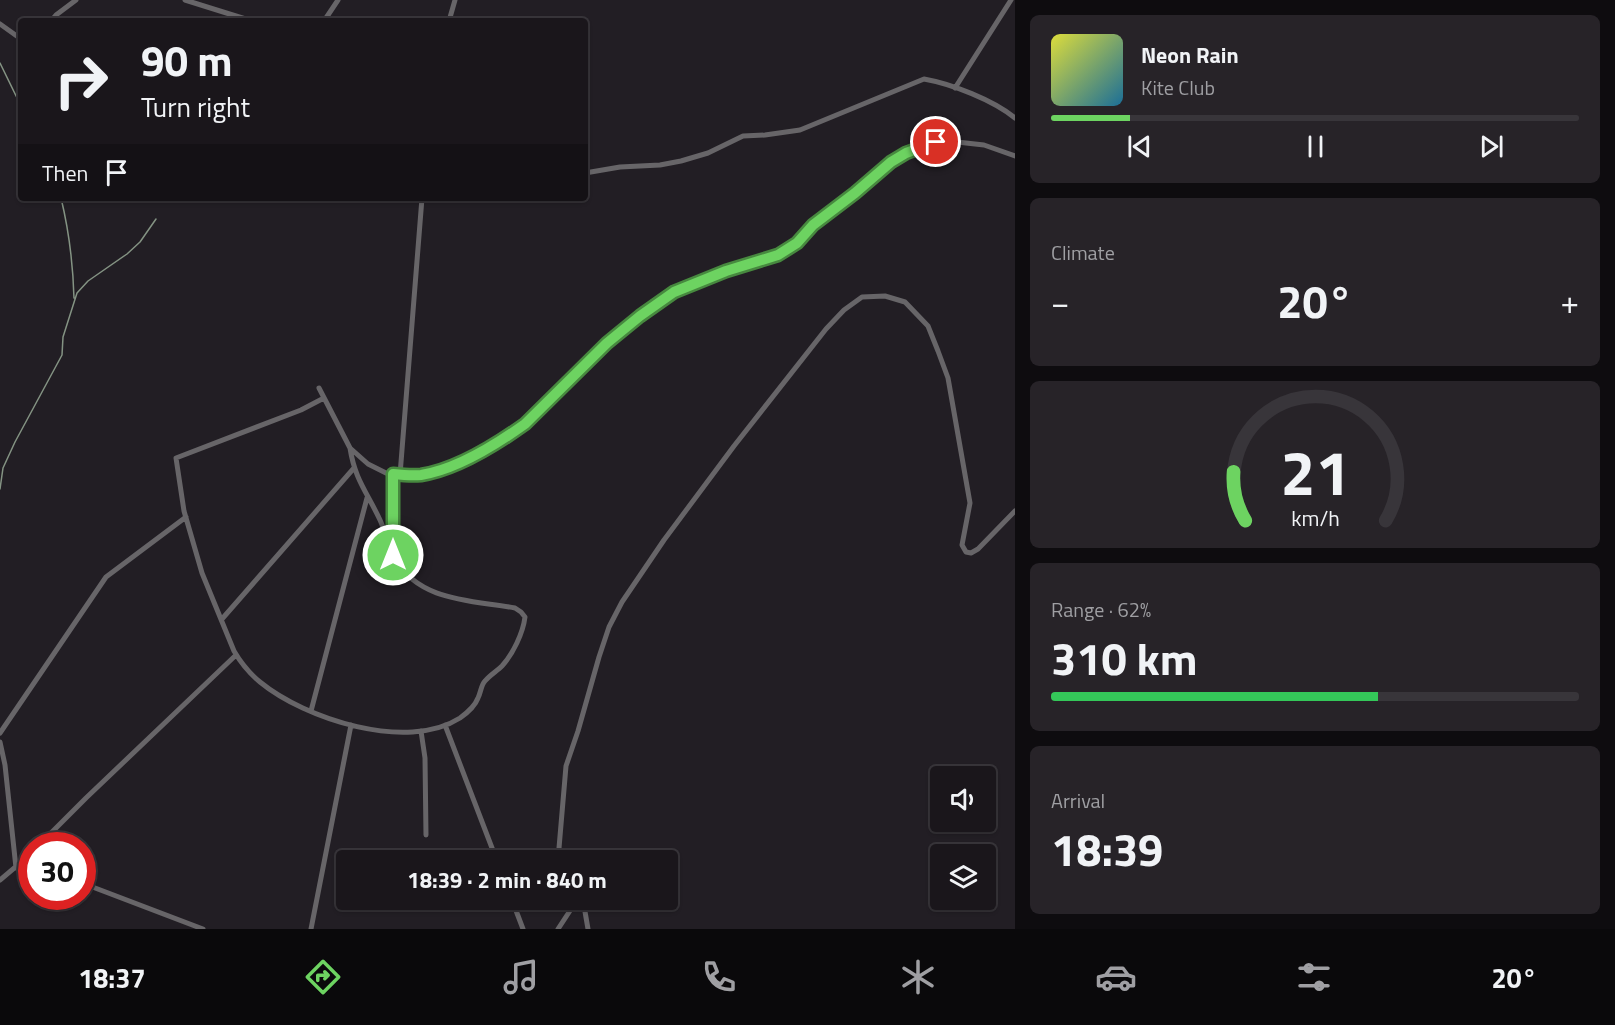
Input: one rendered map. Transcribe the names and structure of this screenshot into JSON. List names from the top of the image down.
{
  "page": {
    "turn": ["90 m", "Turn right"],
    "song": ["Neon Rain", "Kite Club"],
    "then": "Then",
    "tile": [
      "Climate",
      ["Range · 62%", "310 km"],
      ["Arrival", "18:39"]
    ],
    "heat": ["−", "20°", "+"],
    "limit": "30",
    "trip": "18:39 · 2 min · 840 m",
    "tabs": ["18:37", "20°"],
    "gauge": ["21", "km/h"]
  }
}
